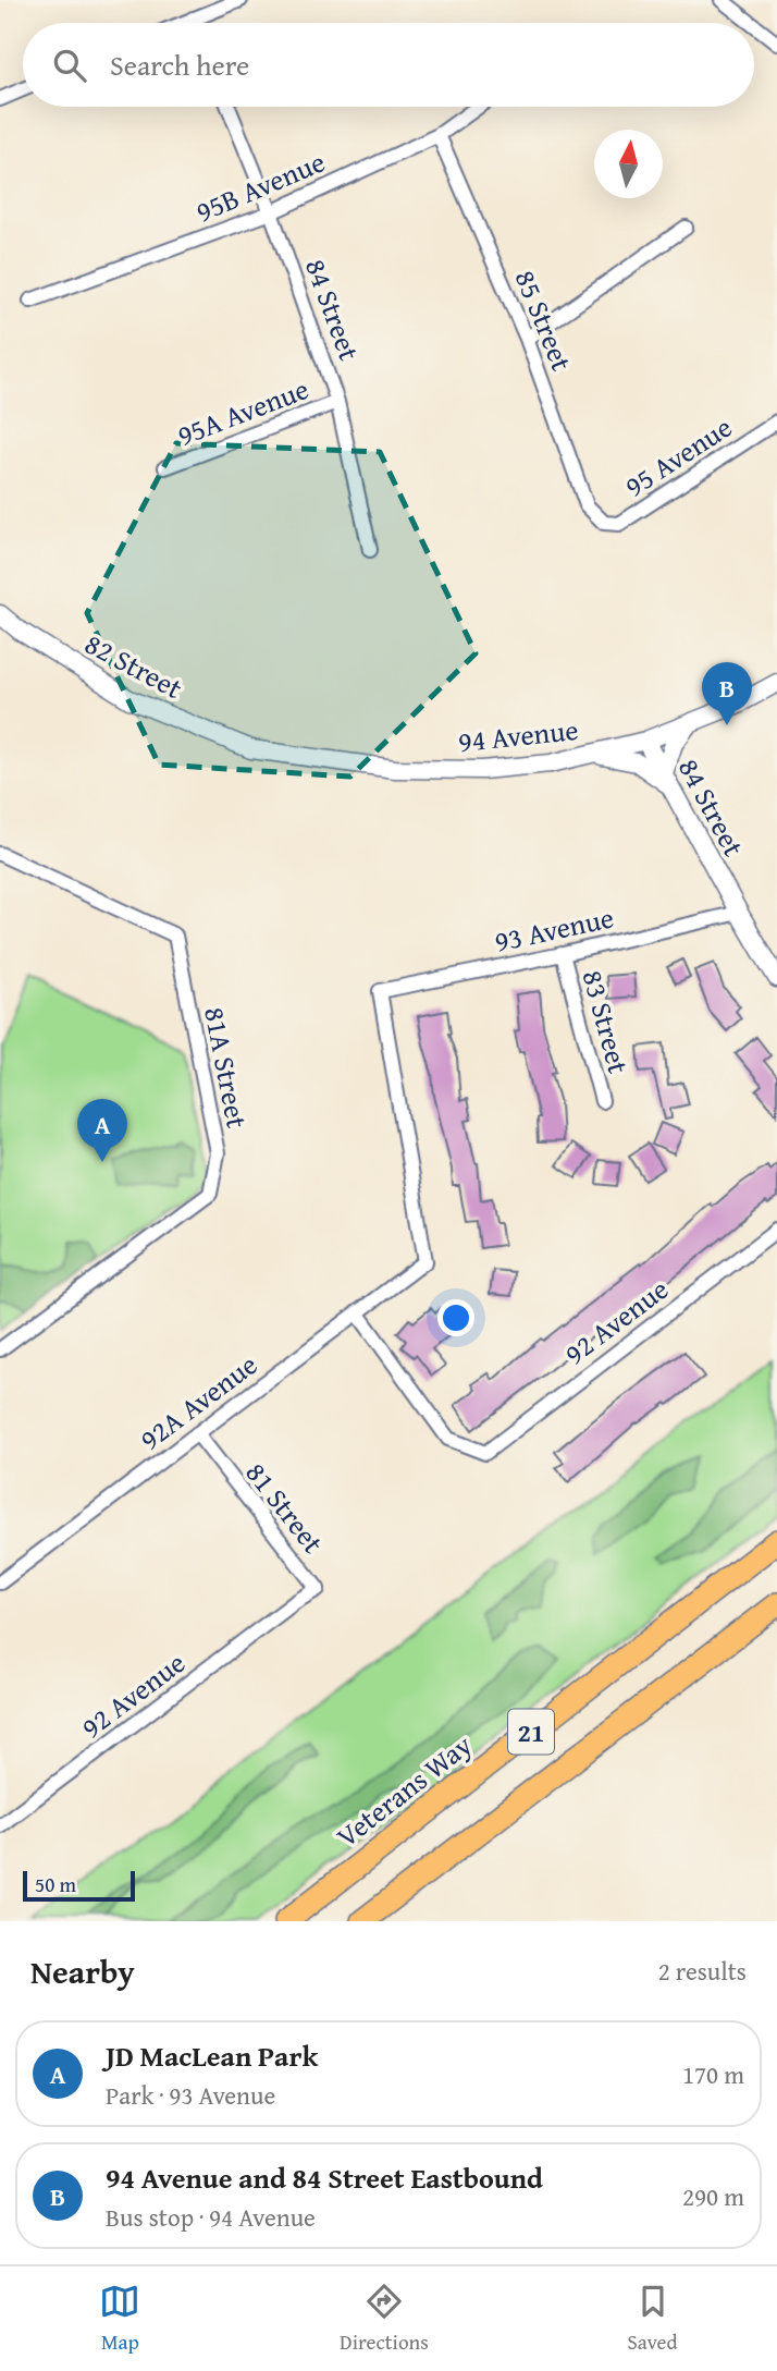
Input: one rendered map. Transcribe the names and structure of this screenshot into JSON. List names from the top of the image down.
{
  "streets": {
    "main road": ["21", "Veterans Way"],
    "street": [
      "95B Avenue",
      "84 Street",
      "85 Street",
      "95A Avenue",
      "95 Avenue",
      "82 Street",
      "94 Avenue",
      "93 Avenue",
      "83 Street",
      "81A Street",
      "92 Avenue",
      "92A Avenue",
      "81 Street"
    ]
  },
  "crossings": [
    ["95B Avenue", "84 Street"],
    ["95B Avenue", "85 Street"],
    ["84 Street", "95A Avenue"],
    ["84 Street", "94 Avenue"],
    ["84 Street", "93 Avenue"],
    ["85 Street", "95 Avenue"],
    ["82 Street", "94 Avenue"],
    ["93 Avenue", "83 Street"],
    ["93 Avenue", "92A Avenue"],
    ["92 Avenue", "92A Avenue"],
    ["92 Avenue", "81 Street"],
    ["92A Avenue", "81 Street"]
  ],
  "scale_bar": "50 m",
  "north": "top",
  "page": {
    "search": "Search here",
    "pins": ["B", "A"],
    "scale": "50 m",
    "heading": ["Nearby", "2 results"],
    "list": [
      {
        "mark": "A",
        "name": "JD MacLean Park",
        "note": "Park · 93 Avenue",
        "value": "170 m"
      },
      {
        "mark": "B",
        "name": "94 Avenue and 84 Street Eastbound",
        "note": "Bus stop · 94 Avenue",
        "value": "290 m"
      }
    ],
    "nav": ["Map", "Directions", "Saved"]
  }
}
